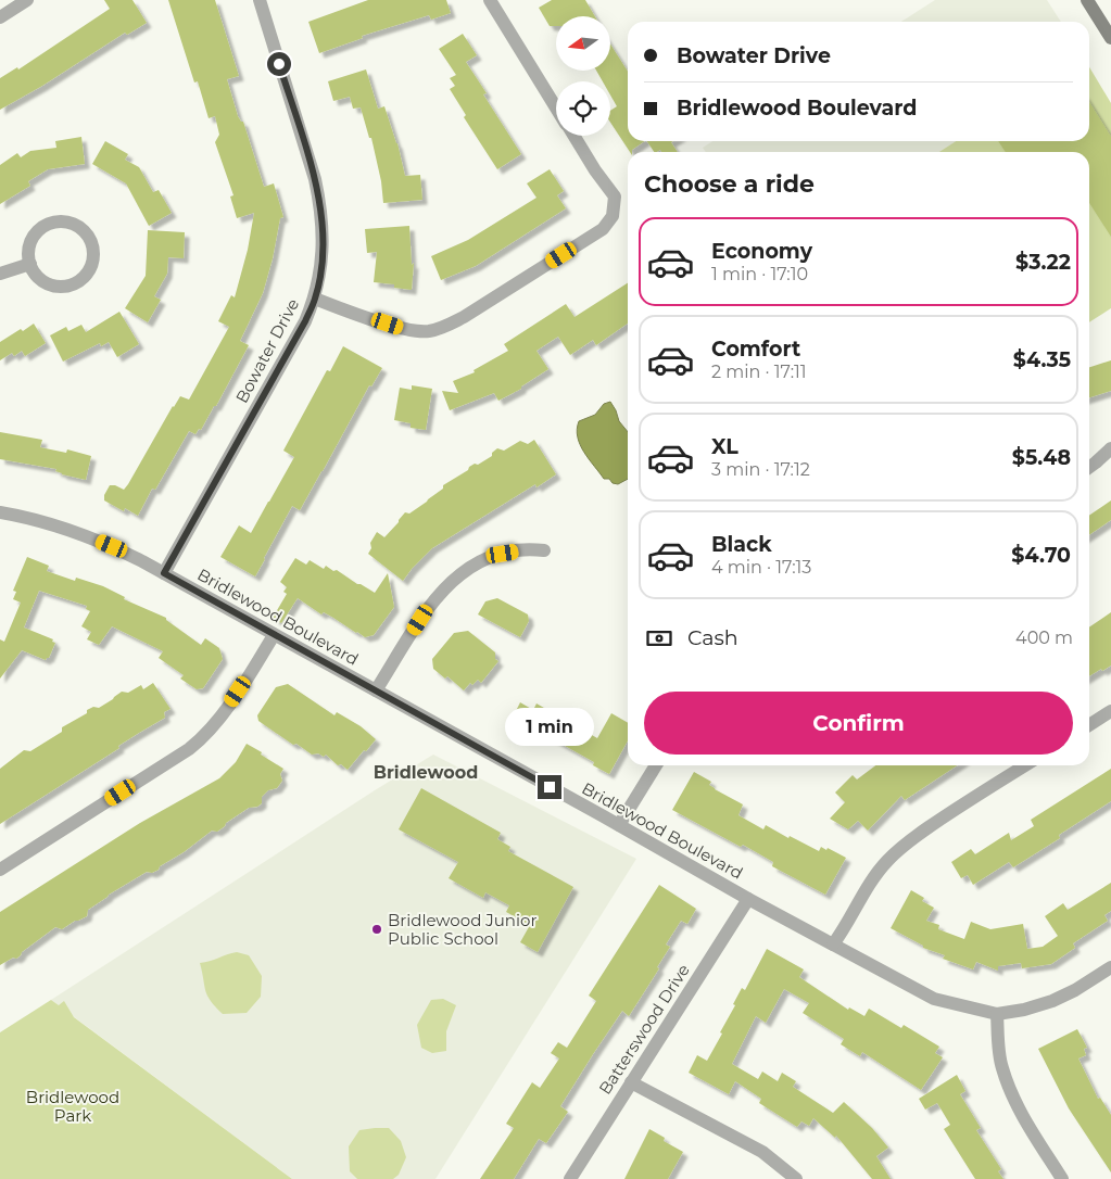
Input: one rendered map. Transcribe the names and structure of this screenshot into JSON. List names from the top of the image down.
{
  "streets": {
    "street": ["Bowater Drive", "Bridlewood Boulevard", "Batterswood Drive"]
  },
  "crossings": [
    ["Bowater Drive", "Bridlewood Boulevard"],
    ["Bridlewood Boulevard", "Batterswood Drive"]
  ],
  "districts": ["Bridlewood"],
  "parks": ["Bridlewood Park"],
  "places": ["Bridlewood Junior Public School"],
  "north": "left",
  "page": {
    "banner": ["Bowater Drive", "Bridlewood Boulevard"],
    "heading": "Choose a ride",
    "list": [
      {
        "name": "Economy",
        "note": "1 min · 17:10",
        "value": "$3.22"
      },
      {
        "name": "Comfort",
        "note": "2 min · 17:11",
        "value": "$4.35"
      },
      {
        "name": "XL",
        "note": "3 min · 17:12",
        "value": "$5.48"
      },
      {
        "name": "Black",
        "note": "4 min · 17:13",
        "value": "$4.70"
      }
    ],
    "pay": ["Cash", "400 m"],
    "buttons": "Confirm",
    "bubble": "1 min"
  }
}
